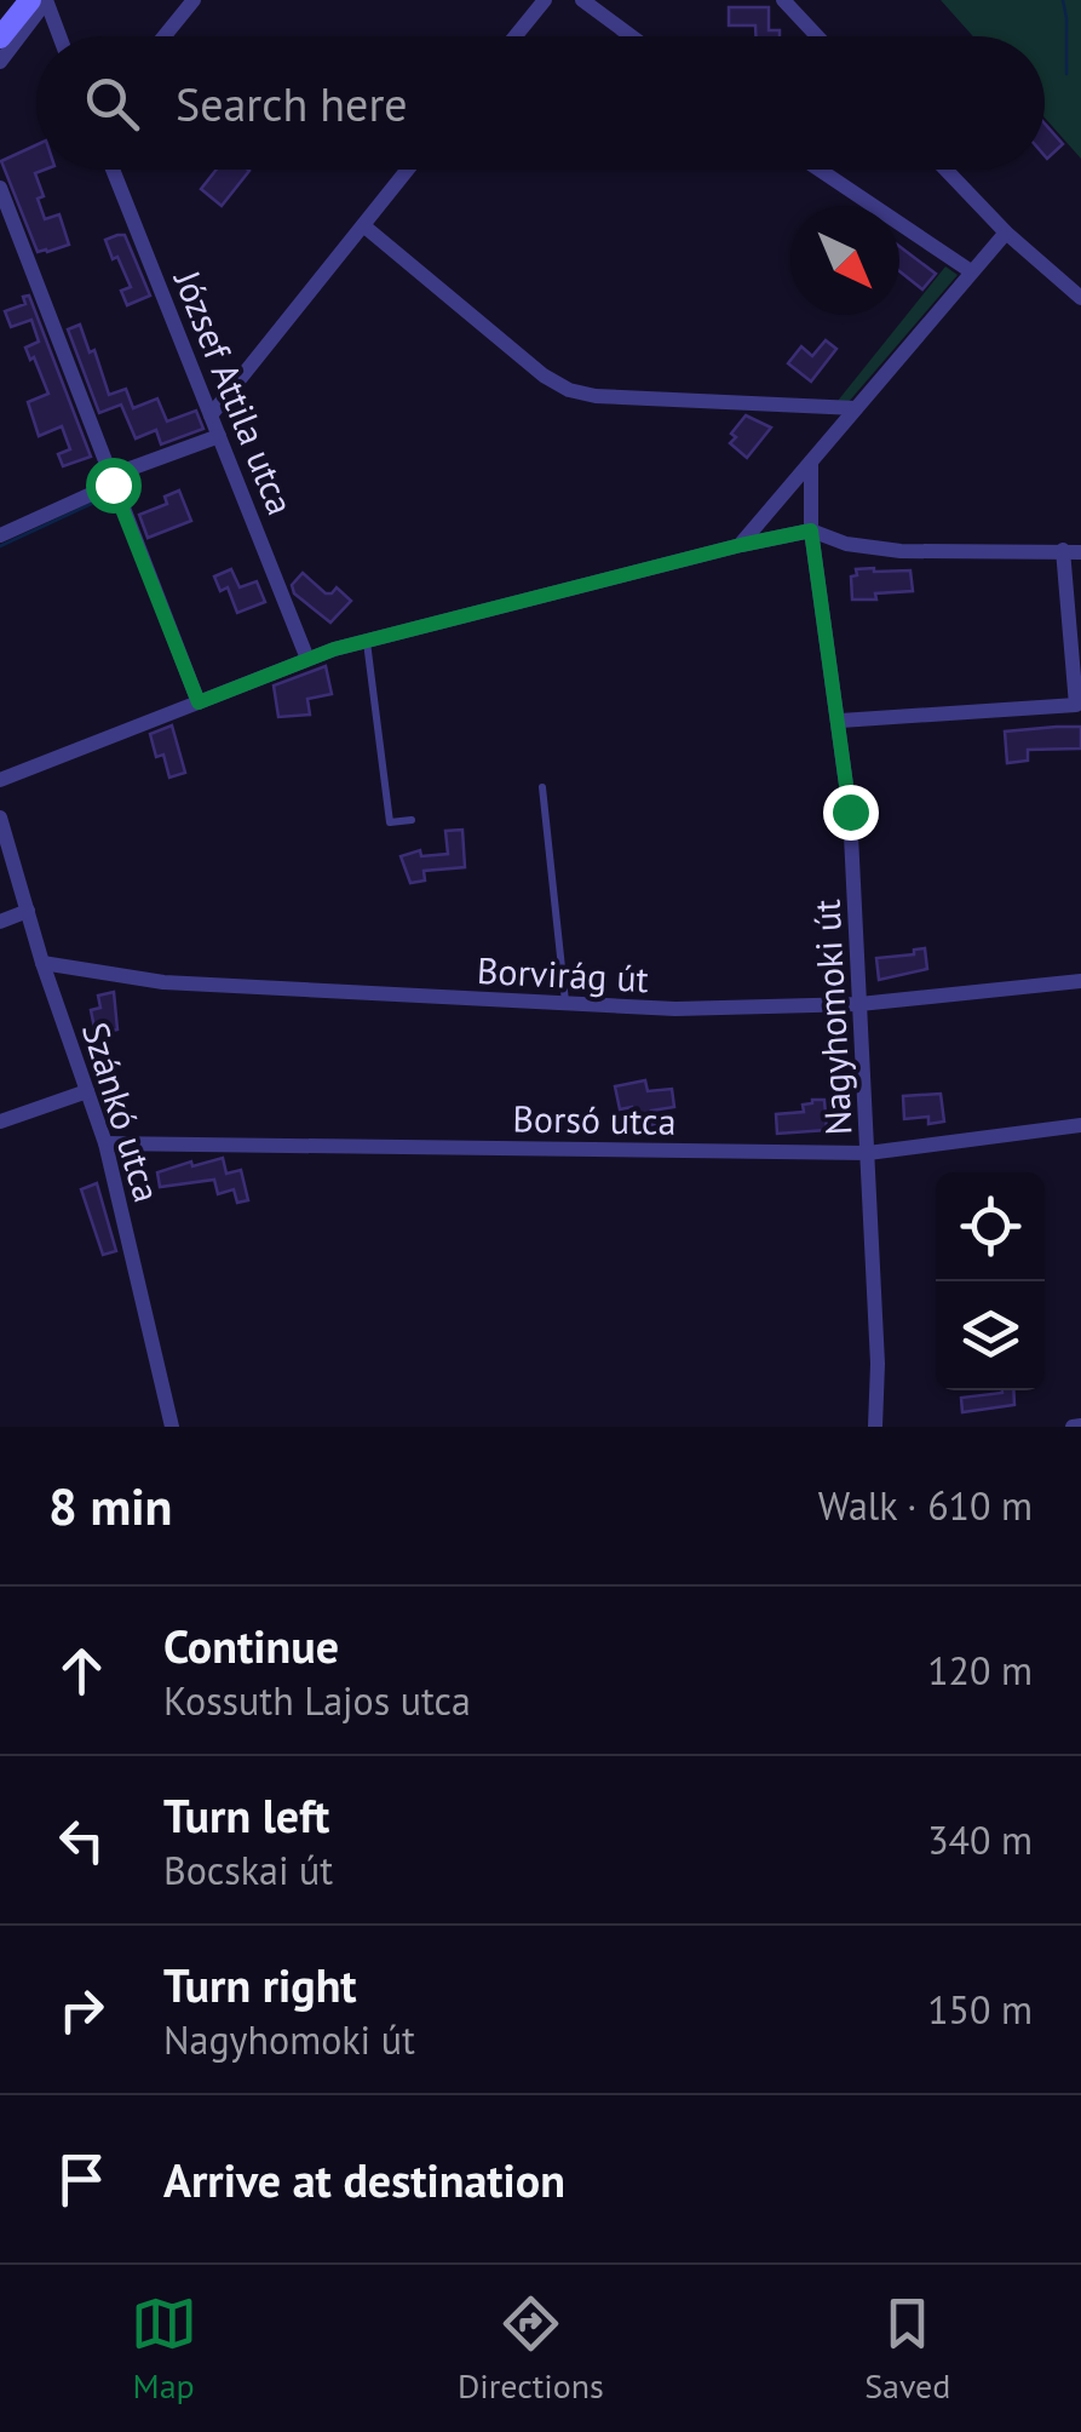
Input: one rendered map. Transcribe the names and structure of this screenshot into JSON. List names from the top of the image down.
{
  "streets": {
    "street": [
      "József Attila utca",
      "Borvirág út",
      "Nagyhomoki út",
      "Szánkó utca",
      "Borsó utca"
    ]
  },
  "crossings": [
    ["Borvirág út", "Nagyhomoki út"],
    ["Borvirág út", "Szánkó utca"],
    ["Nagyhomoki út", "Borsó utca"],
    ["Szánkó utca", "Borsó utca"]
  ],
  "north": "bottom right",
  "page": {
    "search": "Search here",
    "heading": ["8 min", "Walk · 610 m"],
    "list": [
      ["Continue", "Kossuth Lajos utca", "120 m"],
      ["Turn left", "Bocskai út", "340 m"],
      ["Turn right", "Nagyhomoki út", "150 m"],
      "Arrive at destination"
    ],
    "nav": ["Map", "Directions", "Saved"]
  }
}
